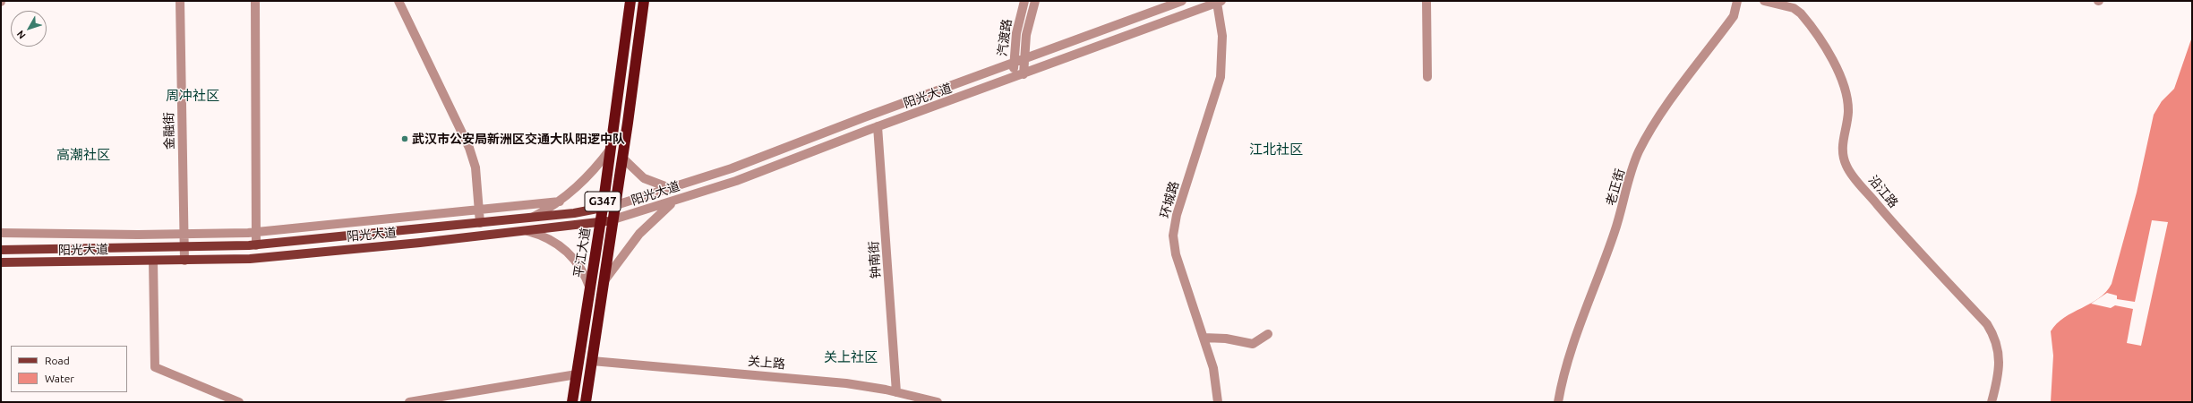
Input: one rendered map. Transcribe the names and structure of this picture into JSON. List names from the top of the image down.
{
  "streets": {
    "highway": ["G347", "平江大道"],
    "main road": ["阳光大道"],
    "street": [
      "汽渡路",
      "金融街",
      "老正街",
      "沿江路",
      "环城路",
      "钟南街",
      "关上路"
    ]
  },
  "crossings": [
    ["汽渡路", "阳光大道"],
    ["阳光大道", "金融街"],
    ["阳光大道", "环城路"],
    ["阳光大道", "平江大道"],
    ["阳光大道", "钟南街"],
    ["平江大道", "关上路"],
    ["钟南街", "关上路"]
  ],
  "districts": [
    "周冲社区",
    "江北社区",
    "高潮社区",
    "关上社区"
  ],
  "places": ["武汉市公安局新洲区交通大队阳逻中队"],
  "legend": ["Road", "Water"],
  "north": "bottom left"
}
